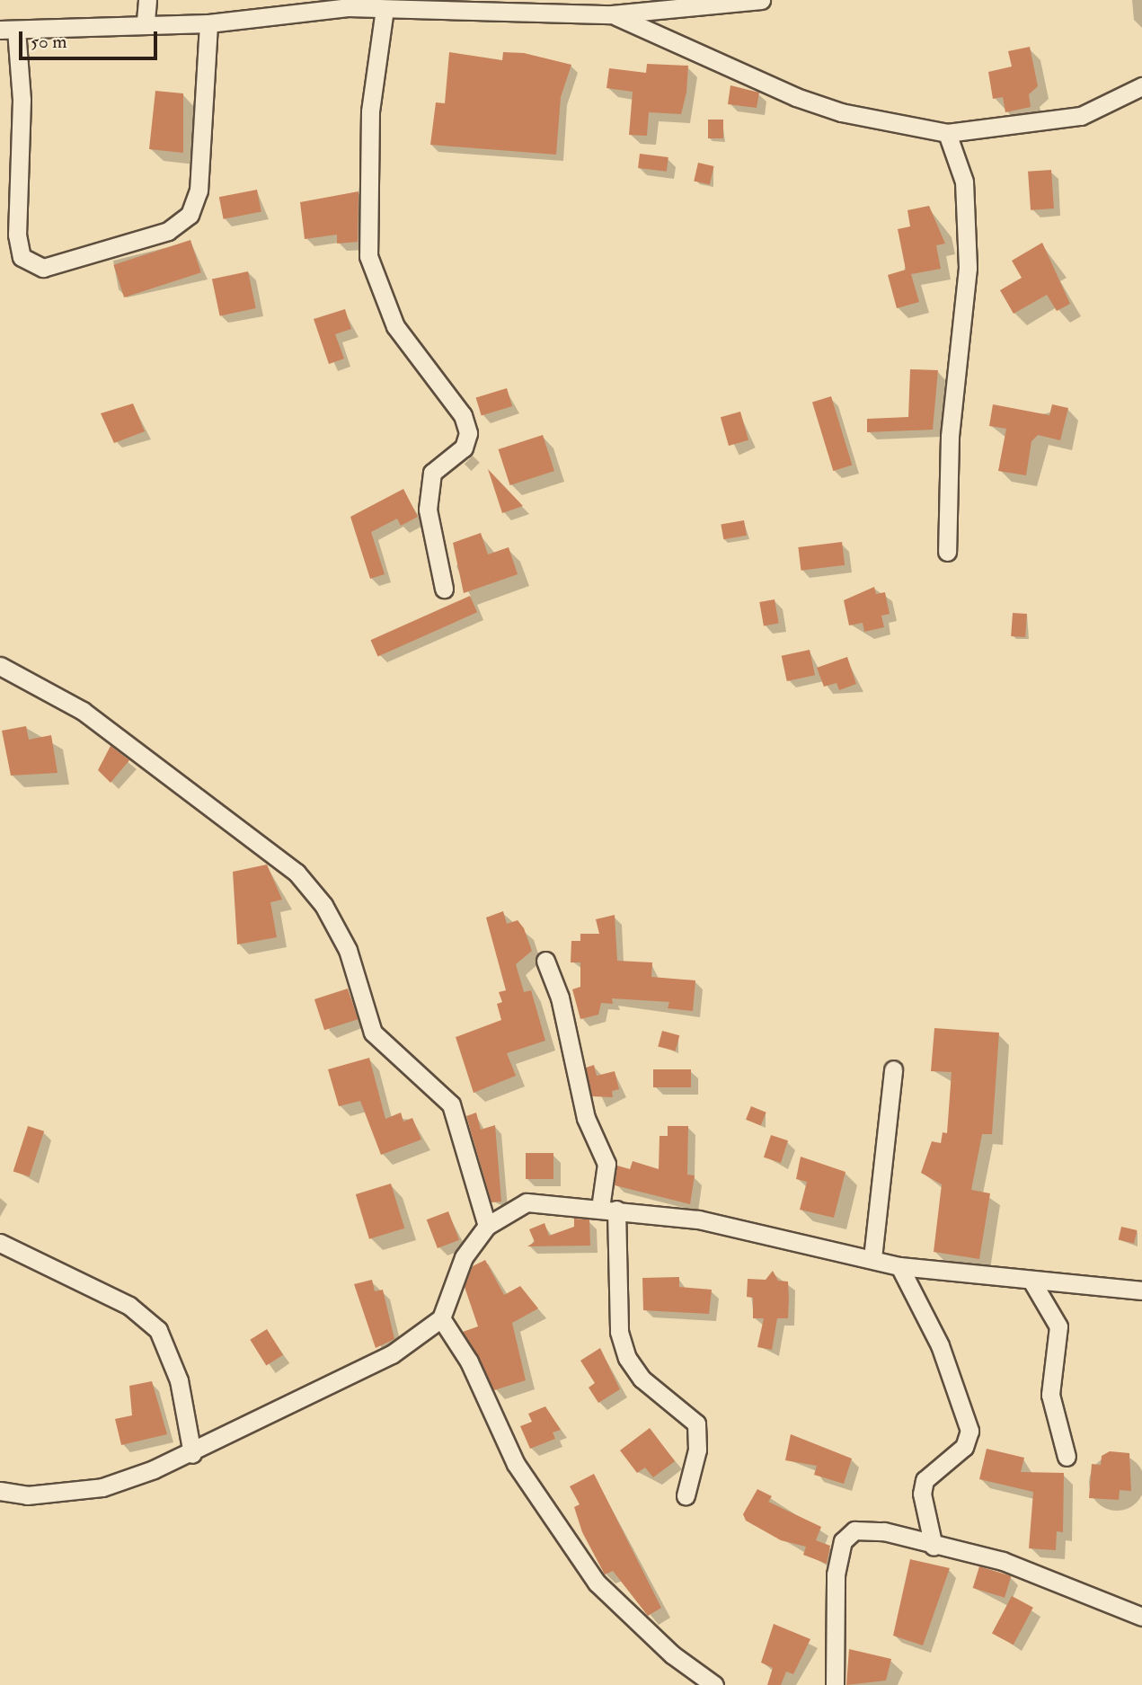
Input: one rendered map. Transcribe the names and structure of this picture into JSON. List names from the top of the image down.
{
  "scale_bar": "50 m"
}
